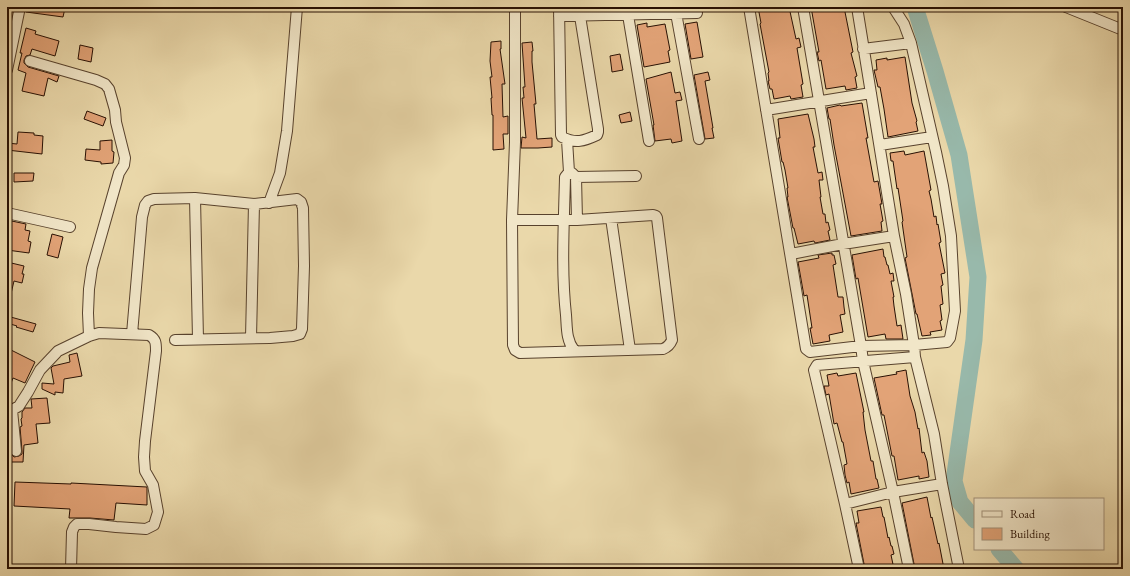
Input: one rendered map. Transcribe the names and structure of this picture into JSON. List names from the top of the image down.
{
  "legend": ["Road", "Building"]
}
